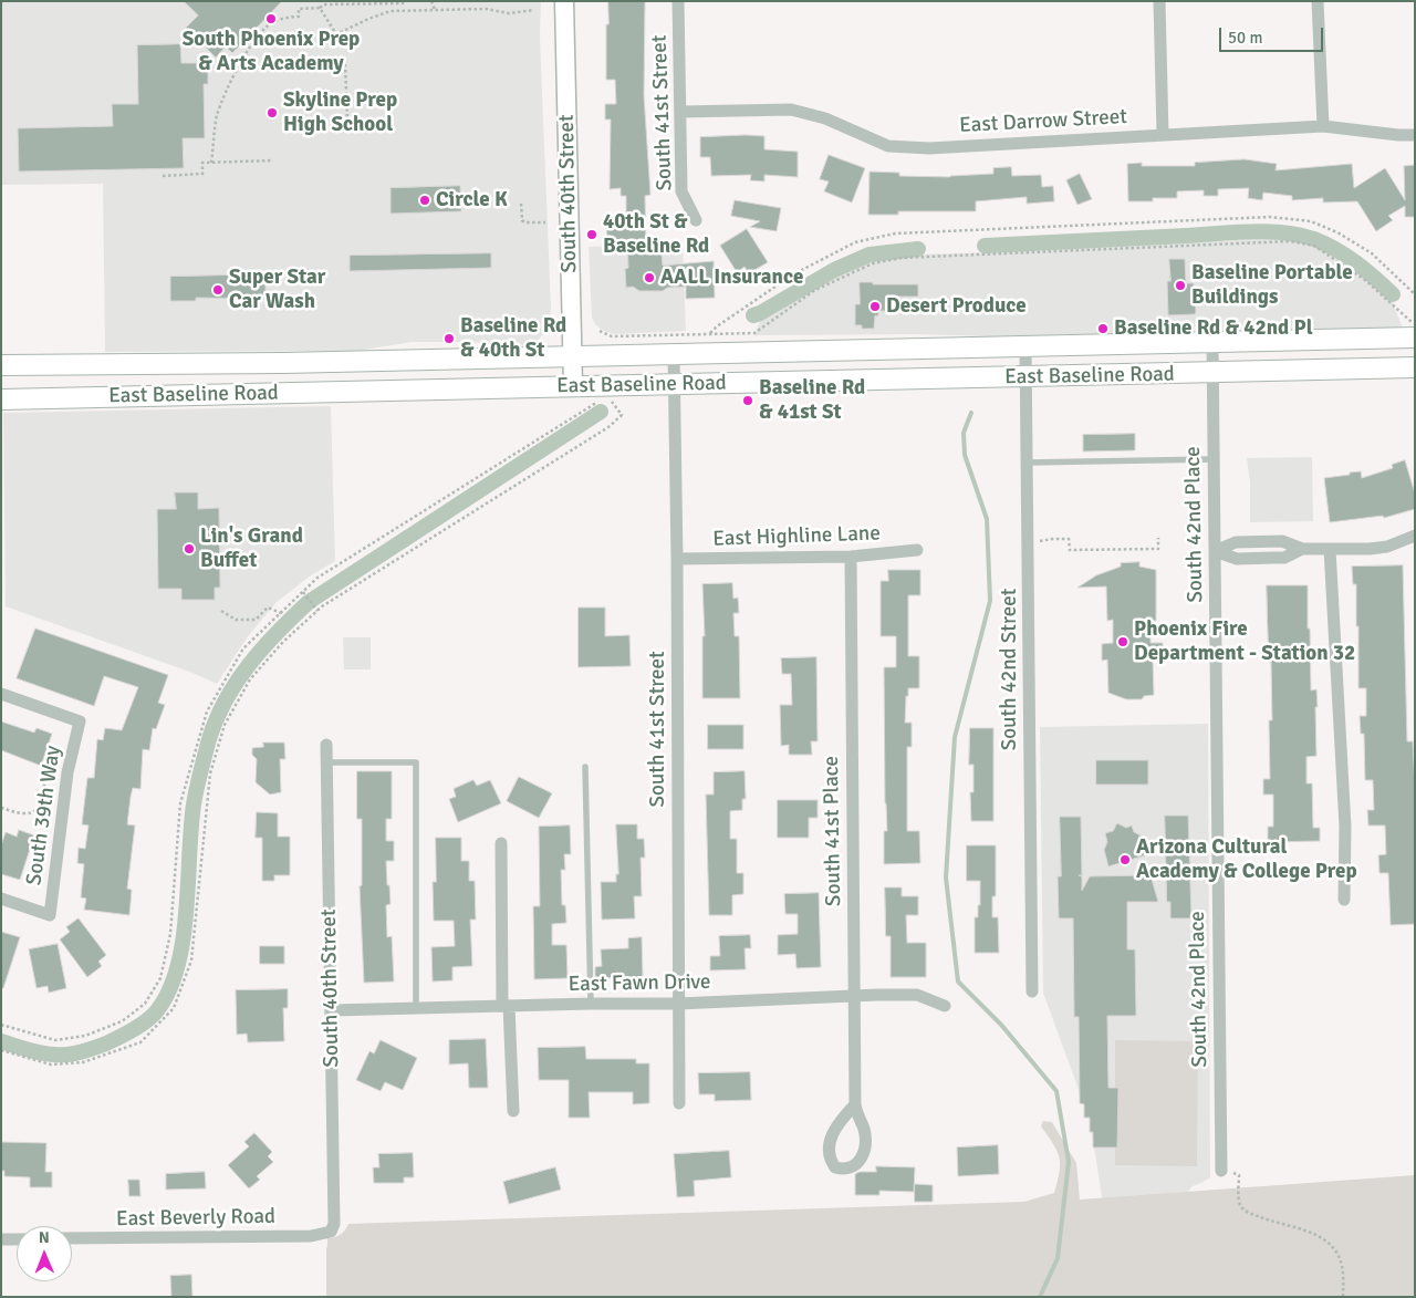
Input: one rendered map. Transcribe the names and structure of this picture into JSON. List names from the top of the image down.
{
  "streets": {
    "main road": ["South 40th Street", "East Baseline Road"],
    "street": [
      "South 41st Street",
      "East Darrow Street",
      "South 42nd Place",
      "East Highline Lane",
      "South 42nd Street",
      "South 39th Way",
      "South 41st Place",
      "East Fawn Drive",
      "East Beverly Road"
    ]
  },
  "crossings": [
    ["South 41st Street", "East Darrow Street"],
    ["South 41st Street", "East Baseline Road"],
    ["South 41st Street", "East Highline Lane"],
    ["South 41st Street", "East Fawn Drive"],
    ["South 40th Street", "East Baseline Road"],
    ["South 40th Street", "East Fawn Drive"],
    ["South 40th Street", "East Beverly Road"],
    ["East Baseline Road", "South 42nd Place"],
    ["East Baseline Road", "South 42nd Street"],
    ["East Highline Lane", "South 41st Place"],
    ["South 41st Place", "East Fawn Drive"]
  ],
  "places": [
    "South Phoenix Prep & Arts Academy",
    "Skyline Prep High School",
    "Circle K",
    "40th St & Baseline Rd",
    "AALL Insurance",
    "Baseline Portable Buildings",
    "Super Star Car Wash",
    "Desert Produce",
    "Baseline Rd & 42nd Pl",
    "Baseline Rd & 40th St",
    "Baseline Rd & 41st St",
    "Lin's Grand Buffet",
    "Phoenix Fire Department - Station 32",
    "Arizona Cultural Academy & College Prep"
  ],
  "scale_bar": "50 m",
  "north": "top"
}
